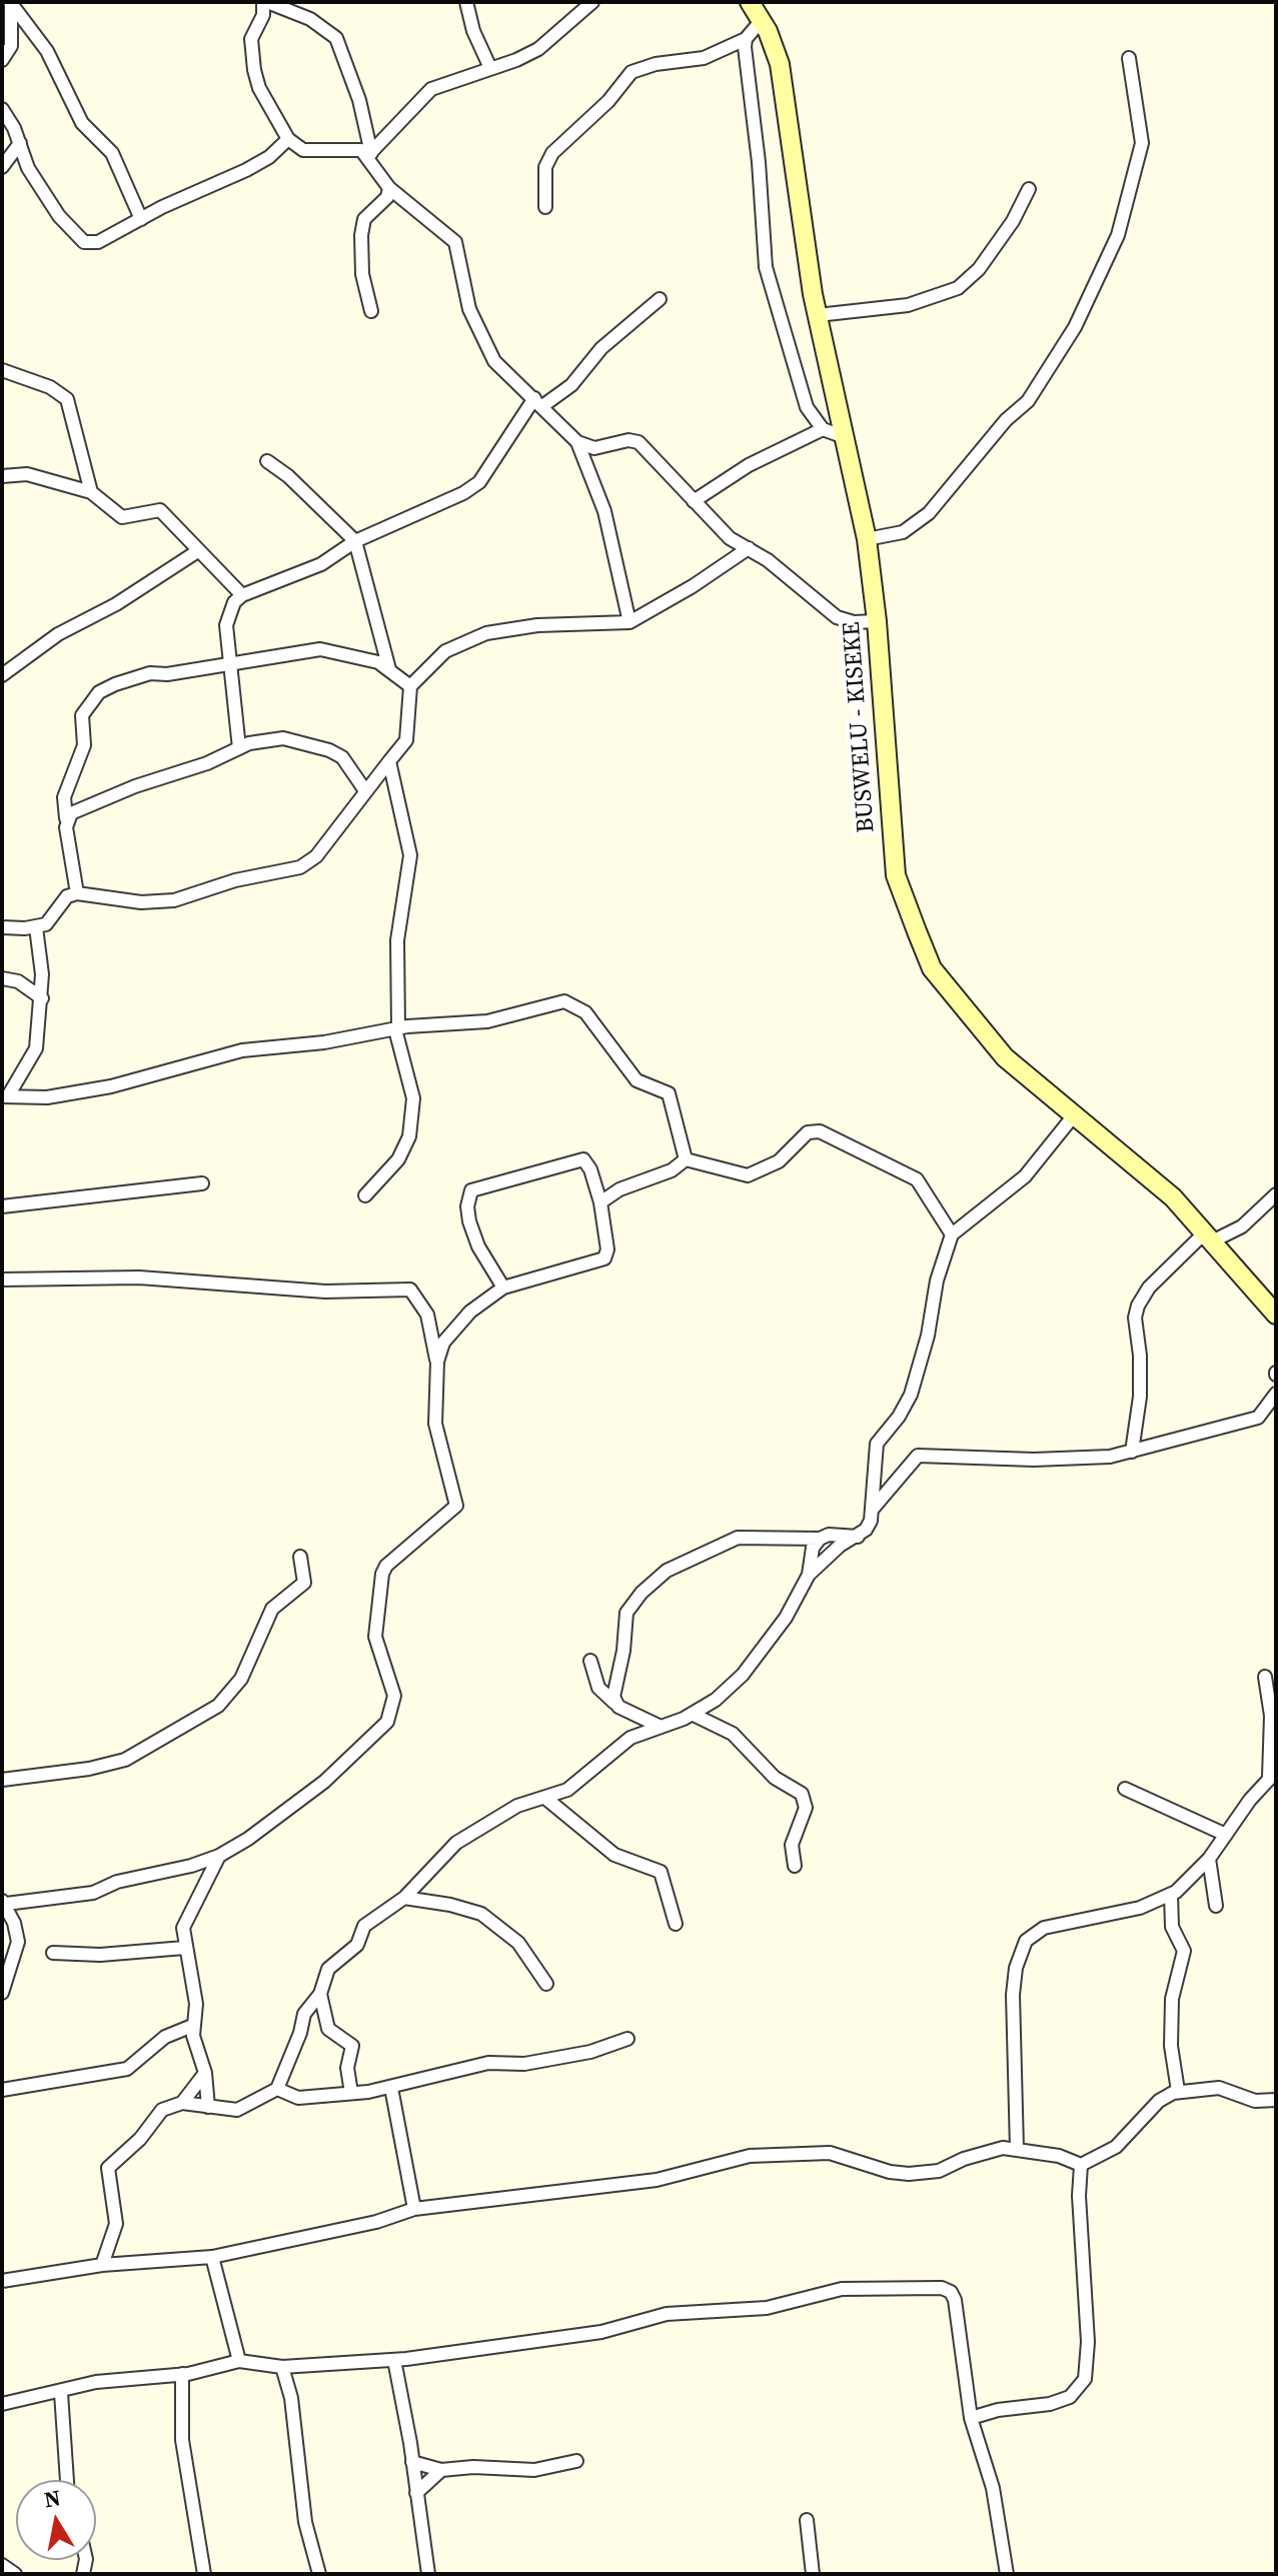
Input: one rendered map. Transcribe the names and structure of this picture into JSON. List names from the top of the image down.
{
  "streets": {
    "main road": ["BUSWELU - KISEKE"]
  },
  "north": "top"
}
